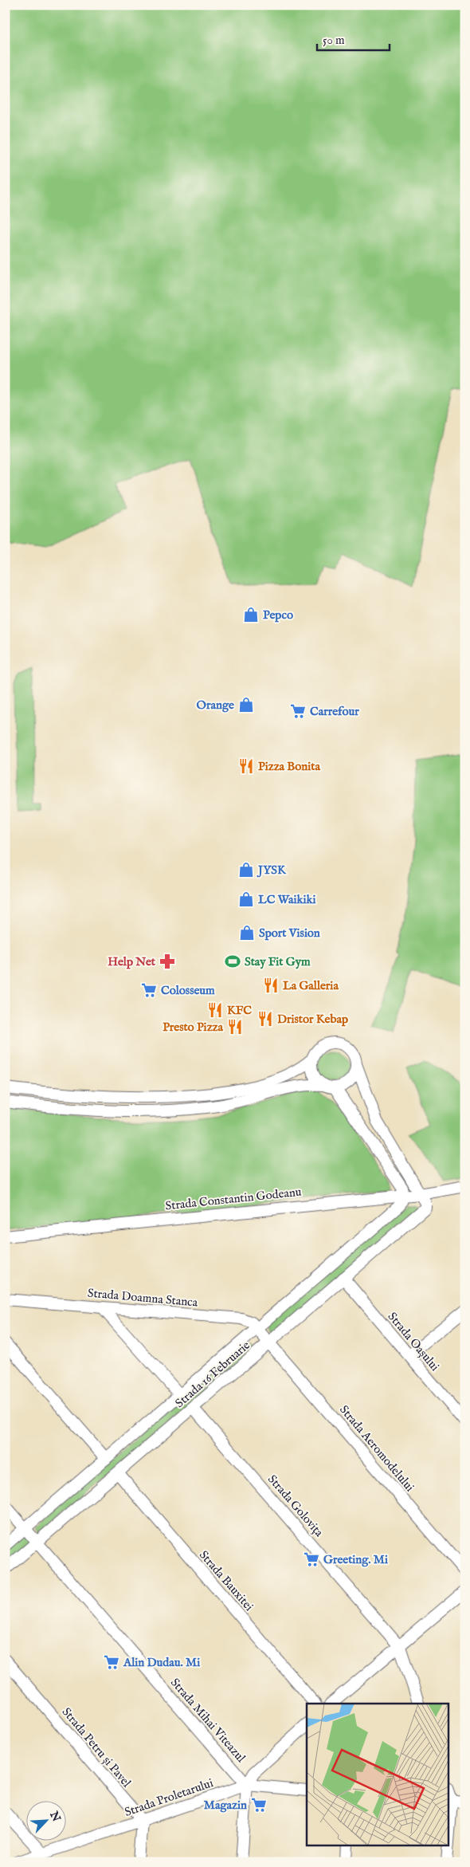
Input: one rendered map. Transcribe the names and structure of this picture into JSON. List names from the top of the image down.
{
  "streets": {
    "street": [
      "Strada Constantin Godeanu",
      "Strada Doamna Stanca",
      "Strada Oașului",
      "Strada 16 Februarie",
      "Strada Aeromodelului",
      "Strada Golovița",
      "Strada Bauxitei",
      "Strada Mihai Viteazul",
      "Strada Petru și Pavel",
      "Strada Proletarului"
    ]
  },
  "crossings": [
    ["Strada Constantin Godeanu", "Strada 16 Februarie"],
    ["Strada Doamna Stanca", "Strada 16 Februarie"],
    ["Strada Doamna Stanca", "Strada Aeromodelului"],
    ["Strada Oașului", "Strada 16 Februarie"],
    ["Strada 16 Februarie", "Strada Aeromodelului"],
    ["Strada 16 Februarie", "Strada Golovița"],
    ["Strada 16 Februarie", "Strada Bauxitei"],
    ["Strada 16 Februarie", "Strada Mihai Viteazul"],
    ["Strada Mihai Viteazul", "Strada Proletarului"],
    ["Strada Petru și Pavel", "Strada Proletarului"]
  ],
  "places": {
    "shop": [
      "Pepco",
      "Orange",
      "JYSK",
      "LC Waikiki",
      "Sport Vision"
    ],
    "supermarket": [
      "Carrefour",
      "Colosseum",
      "Greeting. Mi",
      "Alin Dudau. Mi",
      "Magazin"
    ],
    "restaurant": [
      "Pizza Bonita",
      "La Galleria",
      "KFC",
      "Dristor Kebap",
      "Presto Pizza"
    ],
    "pharmacy": ["Help Net"],
    "sports": ["Stay Fit Gym"]
  },
  "scale_bar": "50 m",
  "north": "top right"
}
